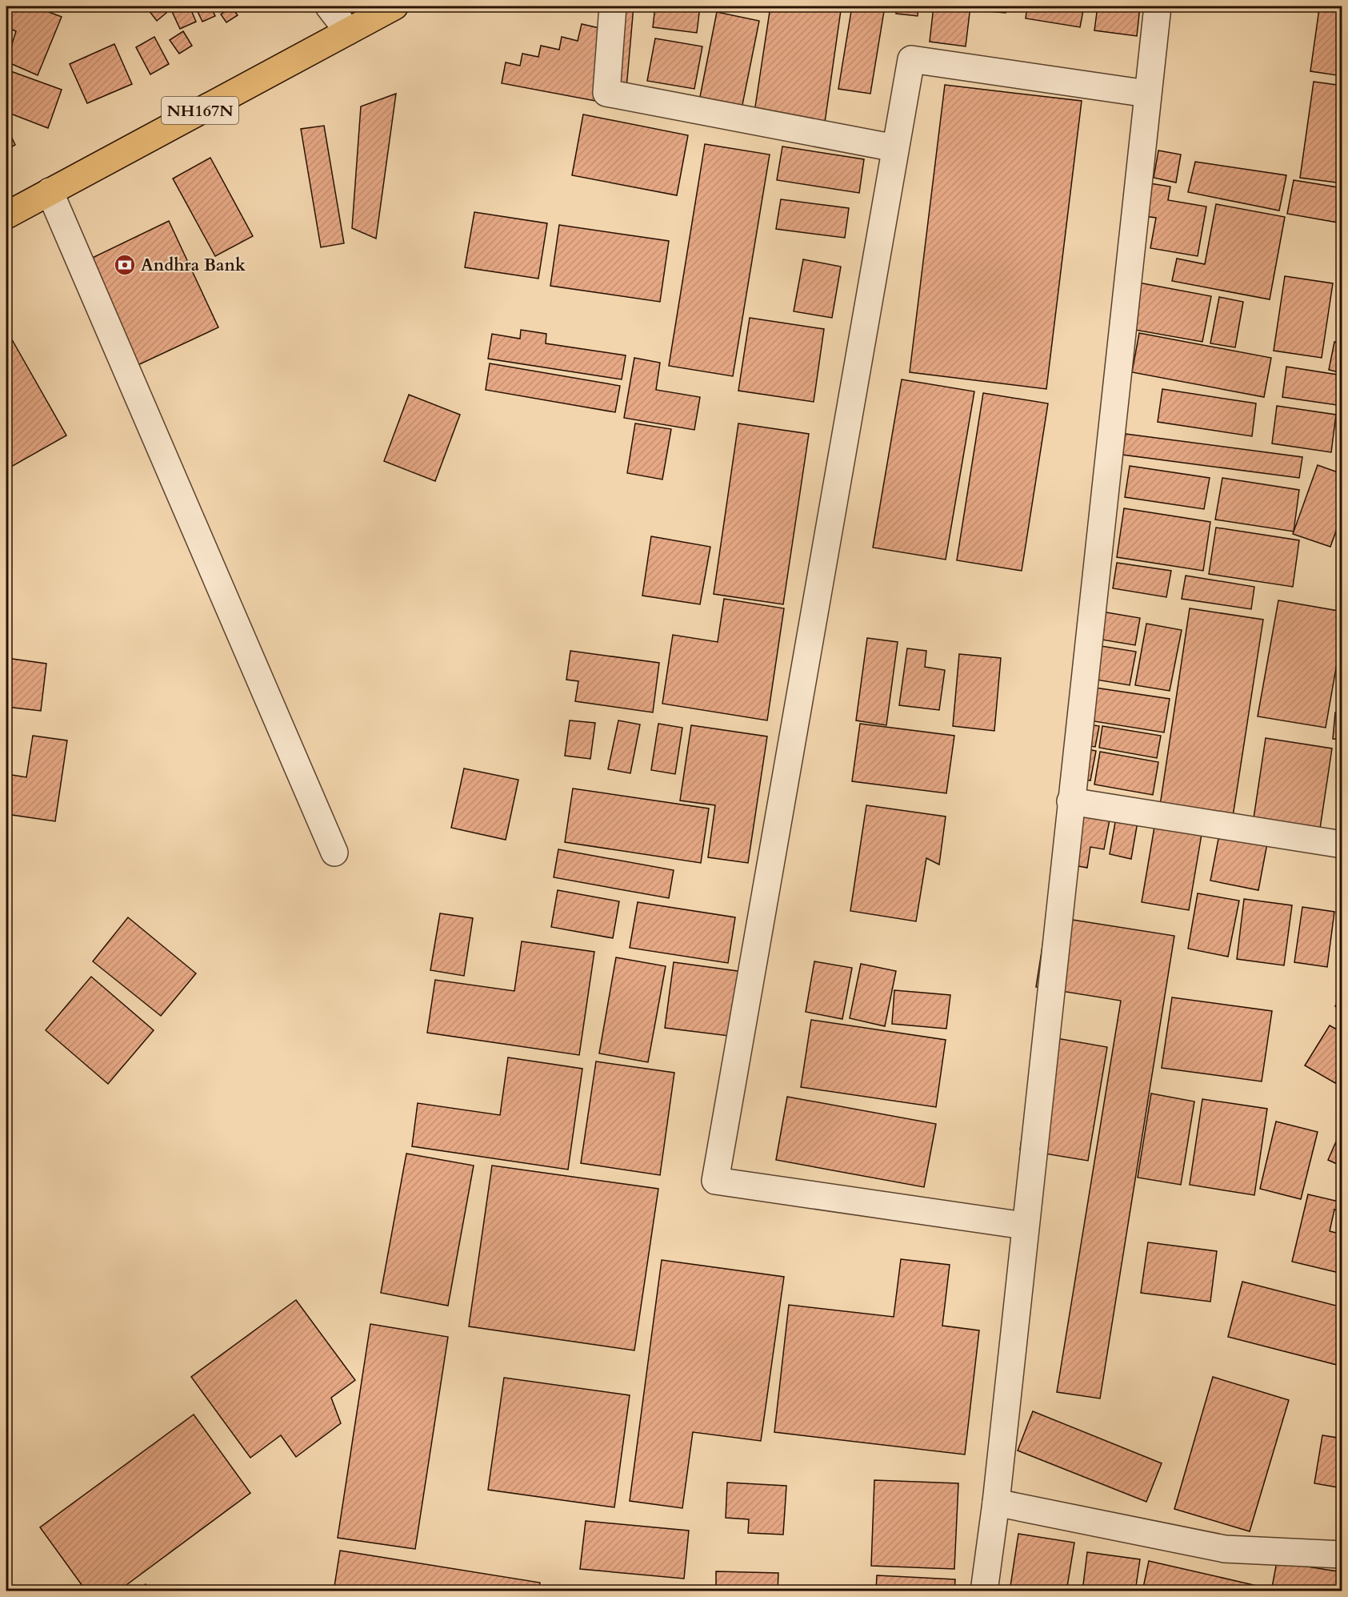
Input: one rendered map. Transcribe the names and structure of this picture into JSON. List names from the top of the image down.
{
  "streets": {
    "highway": ["NH167N"]
  },
  "places": {
    "bank": ["Andhra Bank"]
  }
}
